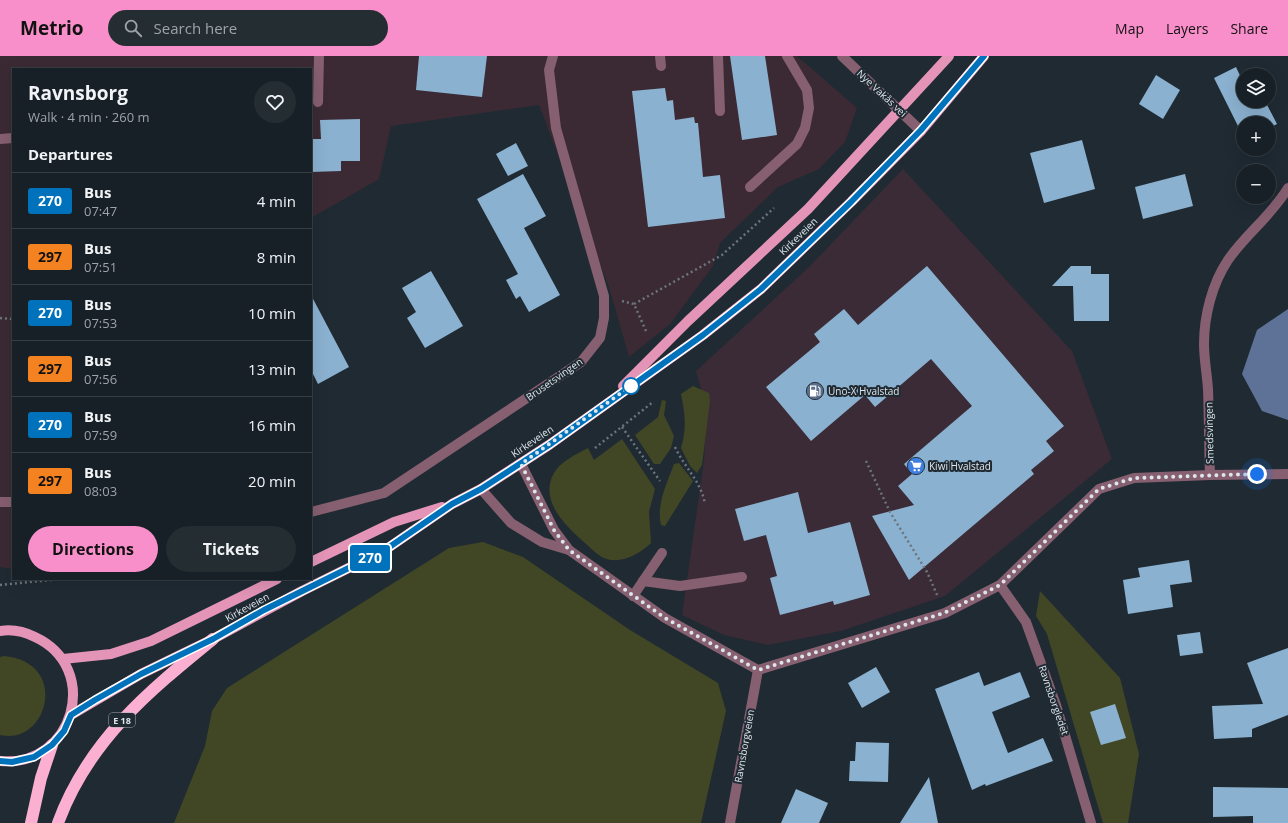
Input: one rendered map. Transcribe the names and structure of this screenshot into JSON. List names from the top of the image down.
{
  "streets": {
    "highway": ["E 18"],
    "main road": ["Kirkeveien"],
    "street": [
      "Nye Vakås vei",
      "Brusetsvingen",
      "Smedsvingen",
      "Ravnsborgledet",
      "Ravnsborgveien"
    ]
  },
  "crossings": [
    ["Nye Vakås vei", "Kirkeveien"],
    ["Kirkeveien", "E 18"],
    ["Smedsvingen", "Ravnsborgledet"],
    ["Smedsvingen", "Ravnsborgveien"]
  ],
  "places": {
    "fuel station": ["Uno-X Hvalstad"],
    "supermarket": ["Kiwi Hvalstad"]
  },
  "lines": ["bus line 270"],
  "page": {
    "header": "Metrio",
    "search": "Search here",
    "nav": ["Map", "Layers", "Share"],
    "on_map": "270",
    "map_buttons": ["+", "−"],
    "heading": [
      ["Ravnsborg", "Walk · 4 min · 260 m"],
      "Departures"
    ],
    "list": [
      {
        "mark": "270",
        "name": "Bus",
        "note": "07:47",
        "value": "4 min"
      },
      {
        "mark": "297",
        "name": "Bus",
        "note": "07:51",
        "value": "8 min"
      },
      {
        "mark": "270",
        "name": "Bus",
        "note": "07:53",
        "value": "10 min"
      },
      {
        "mark": "297",
        "name": "Bus",
        "note": "07:56",
        "value": "13 min"
      },
      {
        "mark": "270",
        "name": "Bus",
        "note": "07:59",
        "value": "16 min"
      },
      {
        "mark": "297",
        "name": "Bus",
        "note": "08:03",
        "value": "20 min"
      }
    ],
    "buttons": ["Directions", "Tickets"]
  }
}
